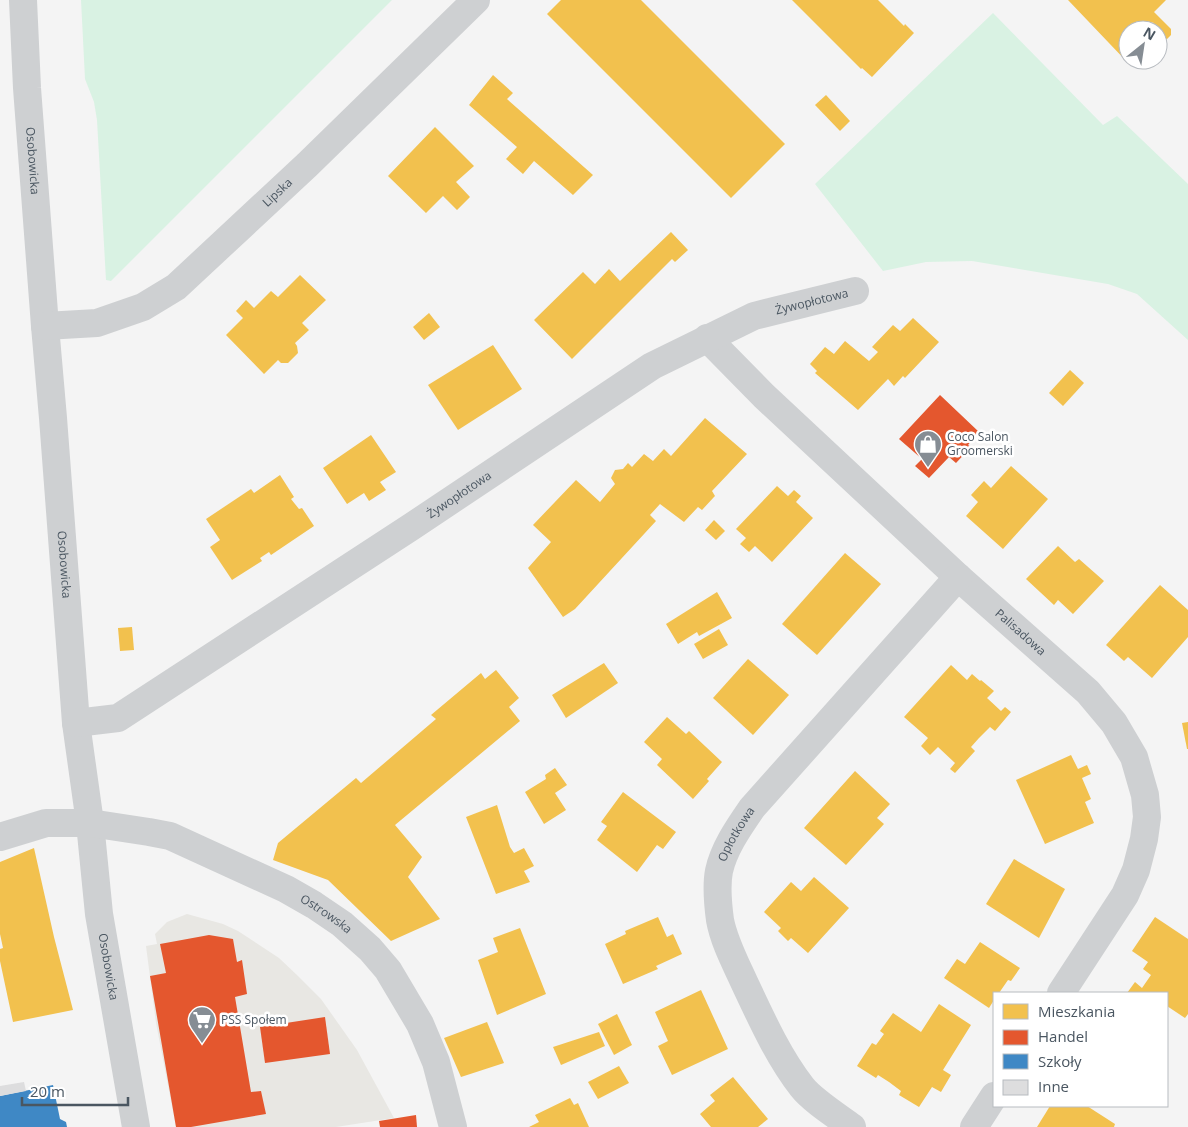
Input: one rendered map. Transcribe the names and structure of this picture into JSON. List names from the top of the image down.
{
  "streets": {
    "street": [
      "Osobowicka",
      "Lipska",
      "Żywopłotowa",
      "Palisadowa",
      "Opłotkowa",
      "Ostrowska"
    ]
  },
  "crossings": [
    ["Osobowicka", "Lipska"],
    ["Osobowicka", "Żywopłotowa"],
    ["Osobowicka", "Ostrowska"],
    ["Żywopłotowa", "Palisadowa"],
    ["Palisadowa", "Opłotkowa"]
  ],
  "places": {
    "shop": ["Coco Salon Groomerski"],
    "supermarket": ["PSS Społem"]
  },
  "legend": [
    "Mieszkania",
    "Handel",
    "Szkoły",
    "Inne"
  ],
  "scale_bar": "20 m",
  "north": "top right"
}
